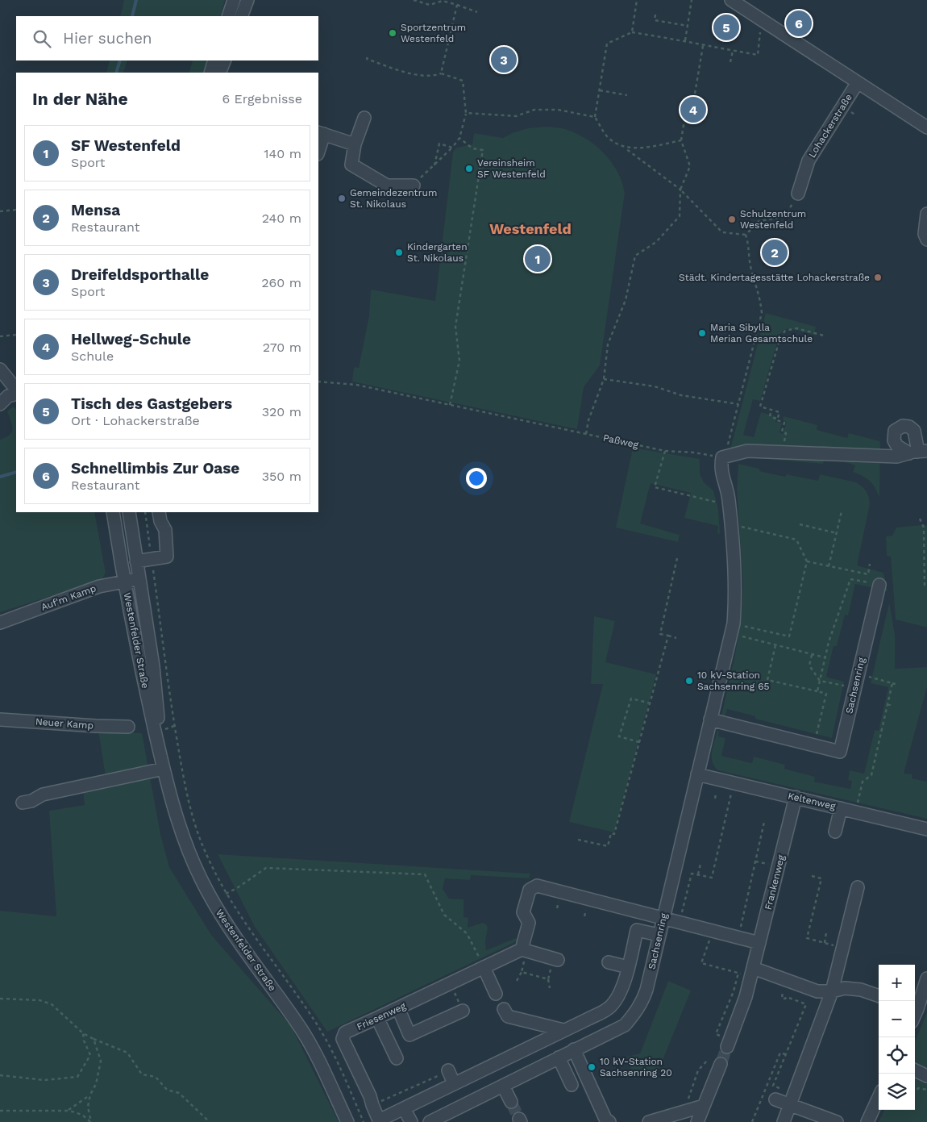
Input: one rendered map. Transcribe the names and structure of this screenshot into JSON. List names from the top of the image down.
{
  "streets": {
    "street": [
      "Lohackerstraße",
      "Auf'm Kamp",
      "Westenfelder Straße",
      "Sachsenring",
      "Neuer Kamp",
      "Keltenweg",
      "Frankenweg",
      "Friesenweg"
    ],
    "path": ["Paßweg"]
  },
  "crossings": [
    ["Paßweg", "Sachsenring"],
    ["Auf'm Kamp", "Westenfelder Straße"],
    ["Sachsenring", "Keltenweg"],
    ["Sachsenring", "Friesenweg"],
    ["Keltenweg", "Frankenweg"]
  ],
  "districts": ["Westenfeld"],
  "places": [
    "Sportzentrum Westenfeld",
    "Vereinsheim SF Westenfeld",
    "Gemeindezentrum St. Nikolaus",
    "Schulzentrum Westenfeld",
    "Kindergarten St. Nikolaus",
    "Städt. Kindertagesstätte Lohackerstraße",
    "Maria Sibylla Merian Gesamtschule",
    "10 kV-Station Sachsenring 65",
    "10 kV-Station Sachsenring 20"
  ],
  "page": {
    "pins": [
      "6",
      "5",
      "3",
      "4",
      "2",
      "1"
    ],
    "search": "Hier suchen",
    "heading": ["In der Nähe", "6 Ergebnisse"],
    "list": [
      {
        "mark": "1",
        "name": "SF Westenfeld",
        "note": "Sport",
        "value": "140 m"
      },
      {
        "mark": "2",
        "name": "Mensa",
        "note": "Restaurant",
        "value": "240 m"
      },
      {
        "mark": "3",
        "name": "Dreifeldsporthalle",
        "note": "Sport",
        "value": "260 m"
      },
      {
        "mark": "4",
        "name": "Hellweg-Schule",
        "note": "Schule",
        "value": "270 m"
      },
      {
        "mark": "5",
        "name": "Tisch des Gastgebers",
        "note": "Ort · Lohackerstraße",
        "value": "320 m"
      },
      {
        "mark": "6",
        "name": "Schnellimbis Zur Oase",
        "note": "Restaurant",
        "value": "350 m"
      }
    ],
    "map_buttons": ["+", "−"]
  }
}
